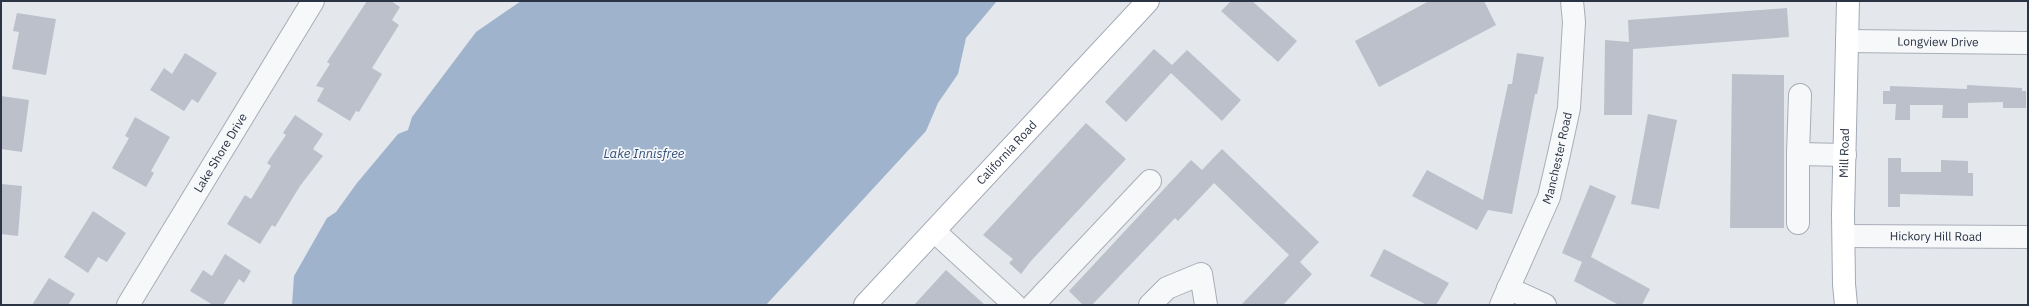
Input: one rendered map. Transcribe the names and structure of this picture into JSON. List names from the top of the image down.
{
  "streets": {
    "main road": ["California Road", "Mill Road"],
    "street": [
      "Longview Drive",
      "Lake Shore Drive",
      "Manchester Road",
      "Hickory Hill Road"
    ]
  },
  "crossings": [
    ["Longview Drive", "Mill Road"],
    ["Mill Road", "Hickory Hill Road"]
  ],
  "water": ["Lake Innisfree"]
}
